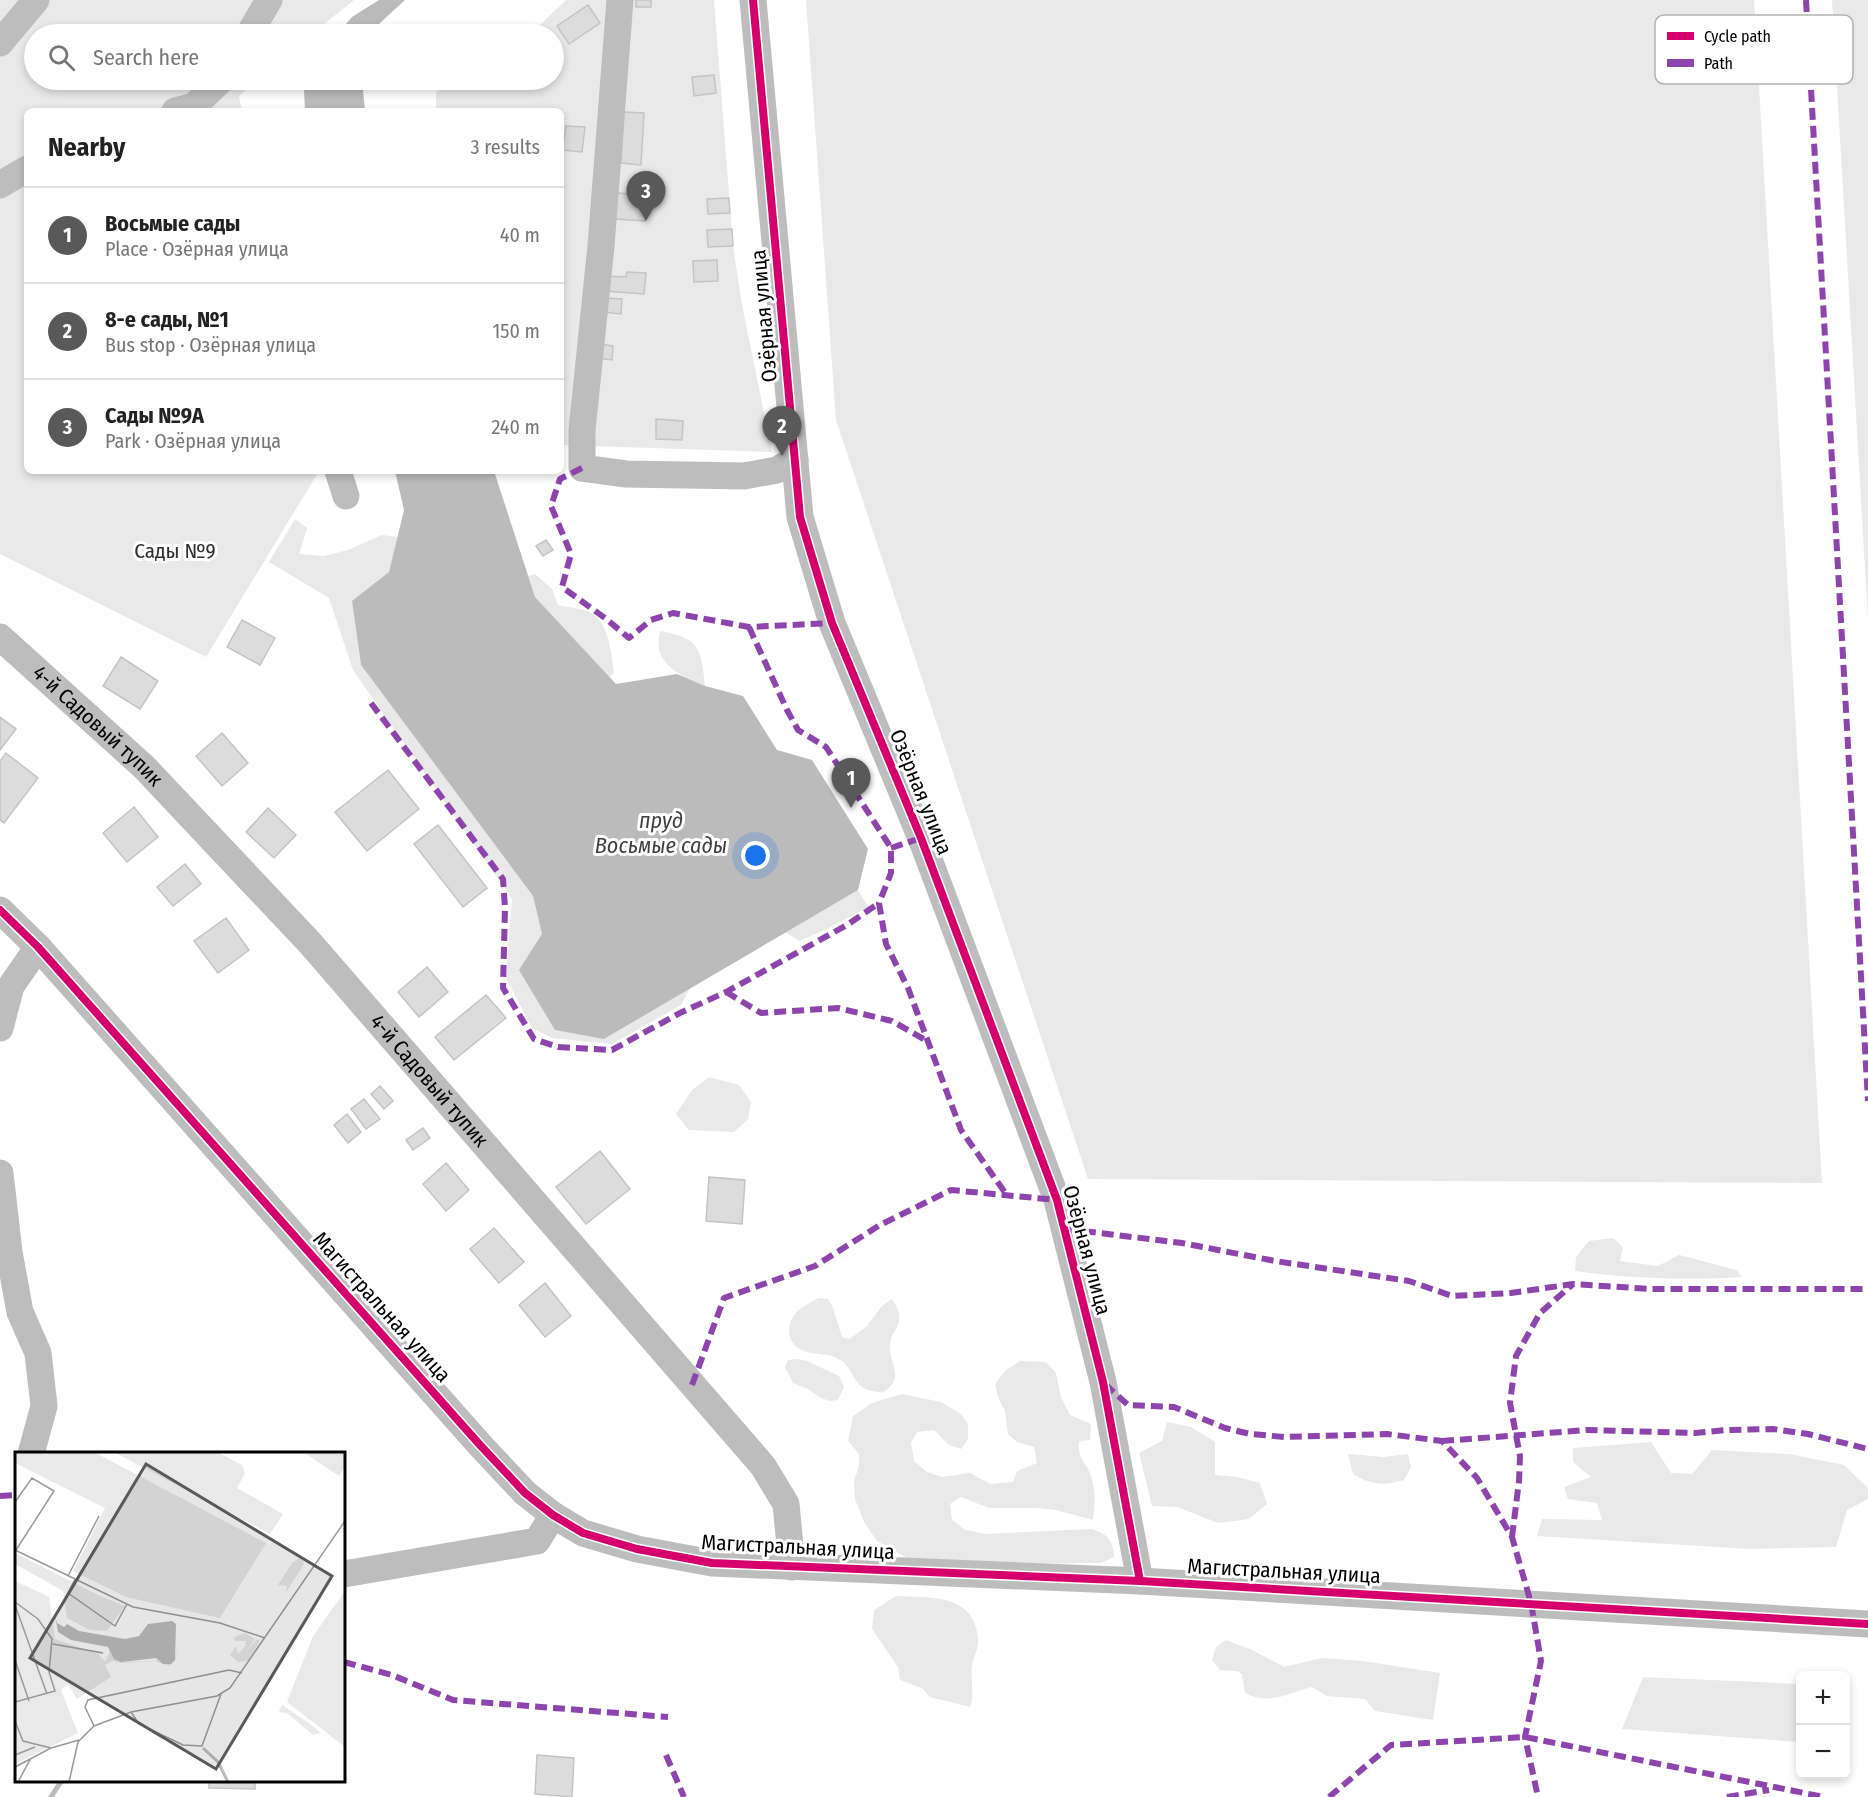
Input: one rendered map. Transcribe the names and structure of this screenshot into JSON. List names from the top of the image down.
{
  "streets": {
    "street": ["Озёрная улица", "4-й Садовый тупик", "Магистральная улица"]
  },
  "crossings": [
    ["Озёрная улица", "Магистральная улица"],
    ["4-й Садовый тупик", "Магистральная улица"]
  ],
  "water": ["пруд Восьмые сады"],
  "parks": ["Сады №9"],
  "legend": ["Cycle path", "Path"],
  "page": {
    "search": "Search here",
    "heading": ["Nearby", "3 results"],
    "pins": ["3", "2", "1"],
    "list": [
      {
        "mark": "1",
        "name": "Восьмые сады",
        "note": "Place · Озёрная улица",
        "value": "40 m"
      },
      {
        "mark": "2",
        "name": "8-е сады, №1",
        "note": "Bus stop · Озёрная улица",
        "value": "150 m"
      },
      {
        "mark": "3",
        "name": "Сады №9А",
        "note": "Park · Озёрная улица",
        "value": "240 m"
      }
    ],
    "map_buttons": ["+", "−"]
  }
}
